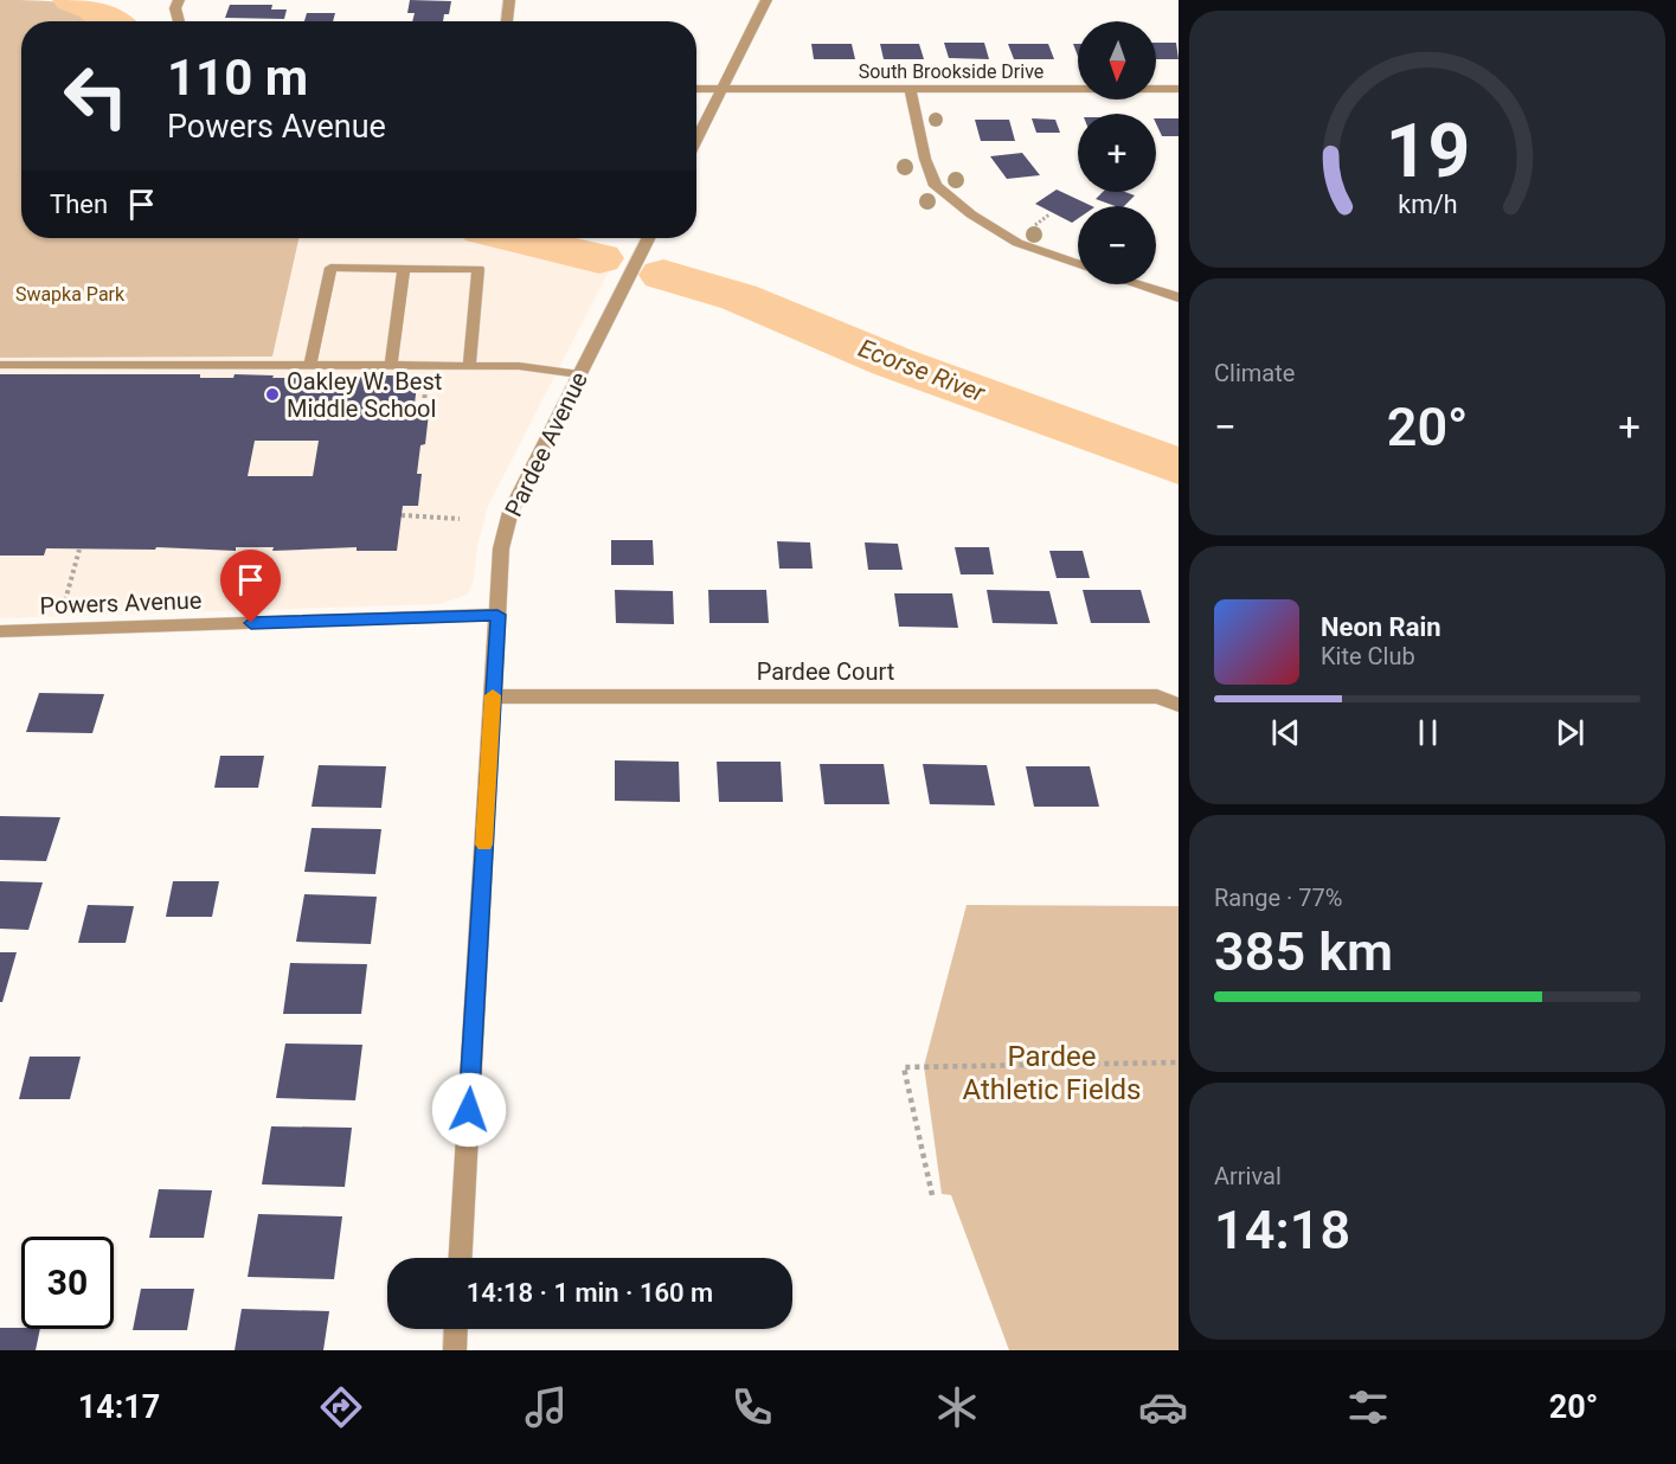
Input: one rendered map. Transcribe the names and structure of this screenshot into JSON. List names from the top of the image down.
{
  "streets": {
    "street": [
      "South Brookside Drive",
      "Pardee Avenue",
      "Powers Avenue",
      "Pardee Court"
    ]
  },
  "crossings": [
    ["Pardee Avenue", "Powers Avenue"],
    ["Pardee Avenue", "Pardee Court"]
  ],
  "water": ["Ecorse River"],
  "parks": ["Swapka Park", "Pardee Athletic Fields"],
  "places": ["Oakley W. Best Middle School"],
  "north": "bottom",
  "page": {
    "map_buttons": ["+", "−"],
    "turn": ["110 m", "Powers Avenue"],
    "then": "Then",
    "tile": [
      "Climate",
      ["Range · 77%", "385 km"],
      ["Arrival", "14:18"]
    ],
    "heat": ["−", "20°", "+"],
    "song": ["Neon Rain", "Kite Club"],
    "limit": "30",
    "trip": "14:18 · 1 min · 160 m",
    "tabs": ["14:17", "20°"],
    "gauge": ["19", "km/h"]
  }
}
